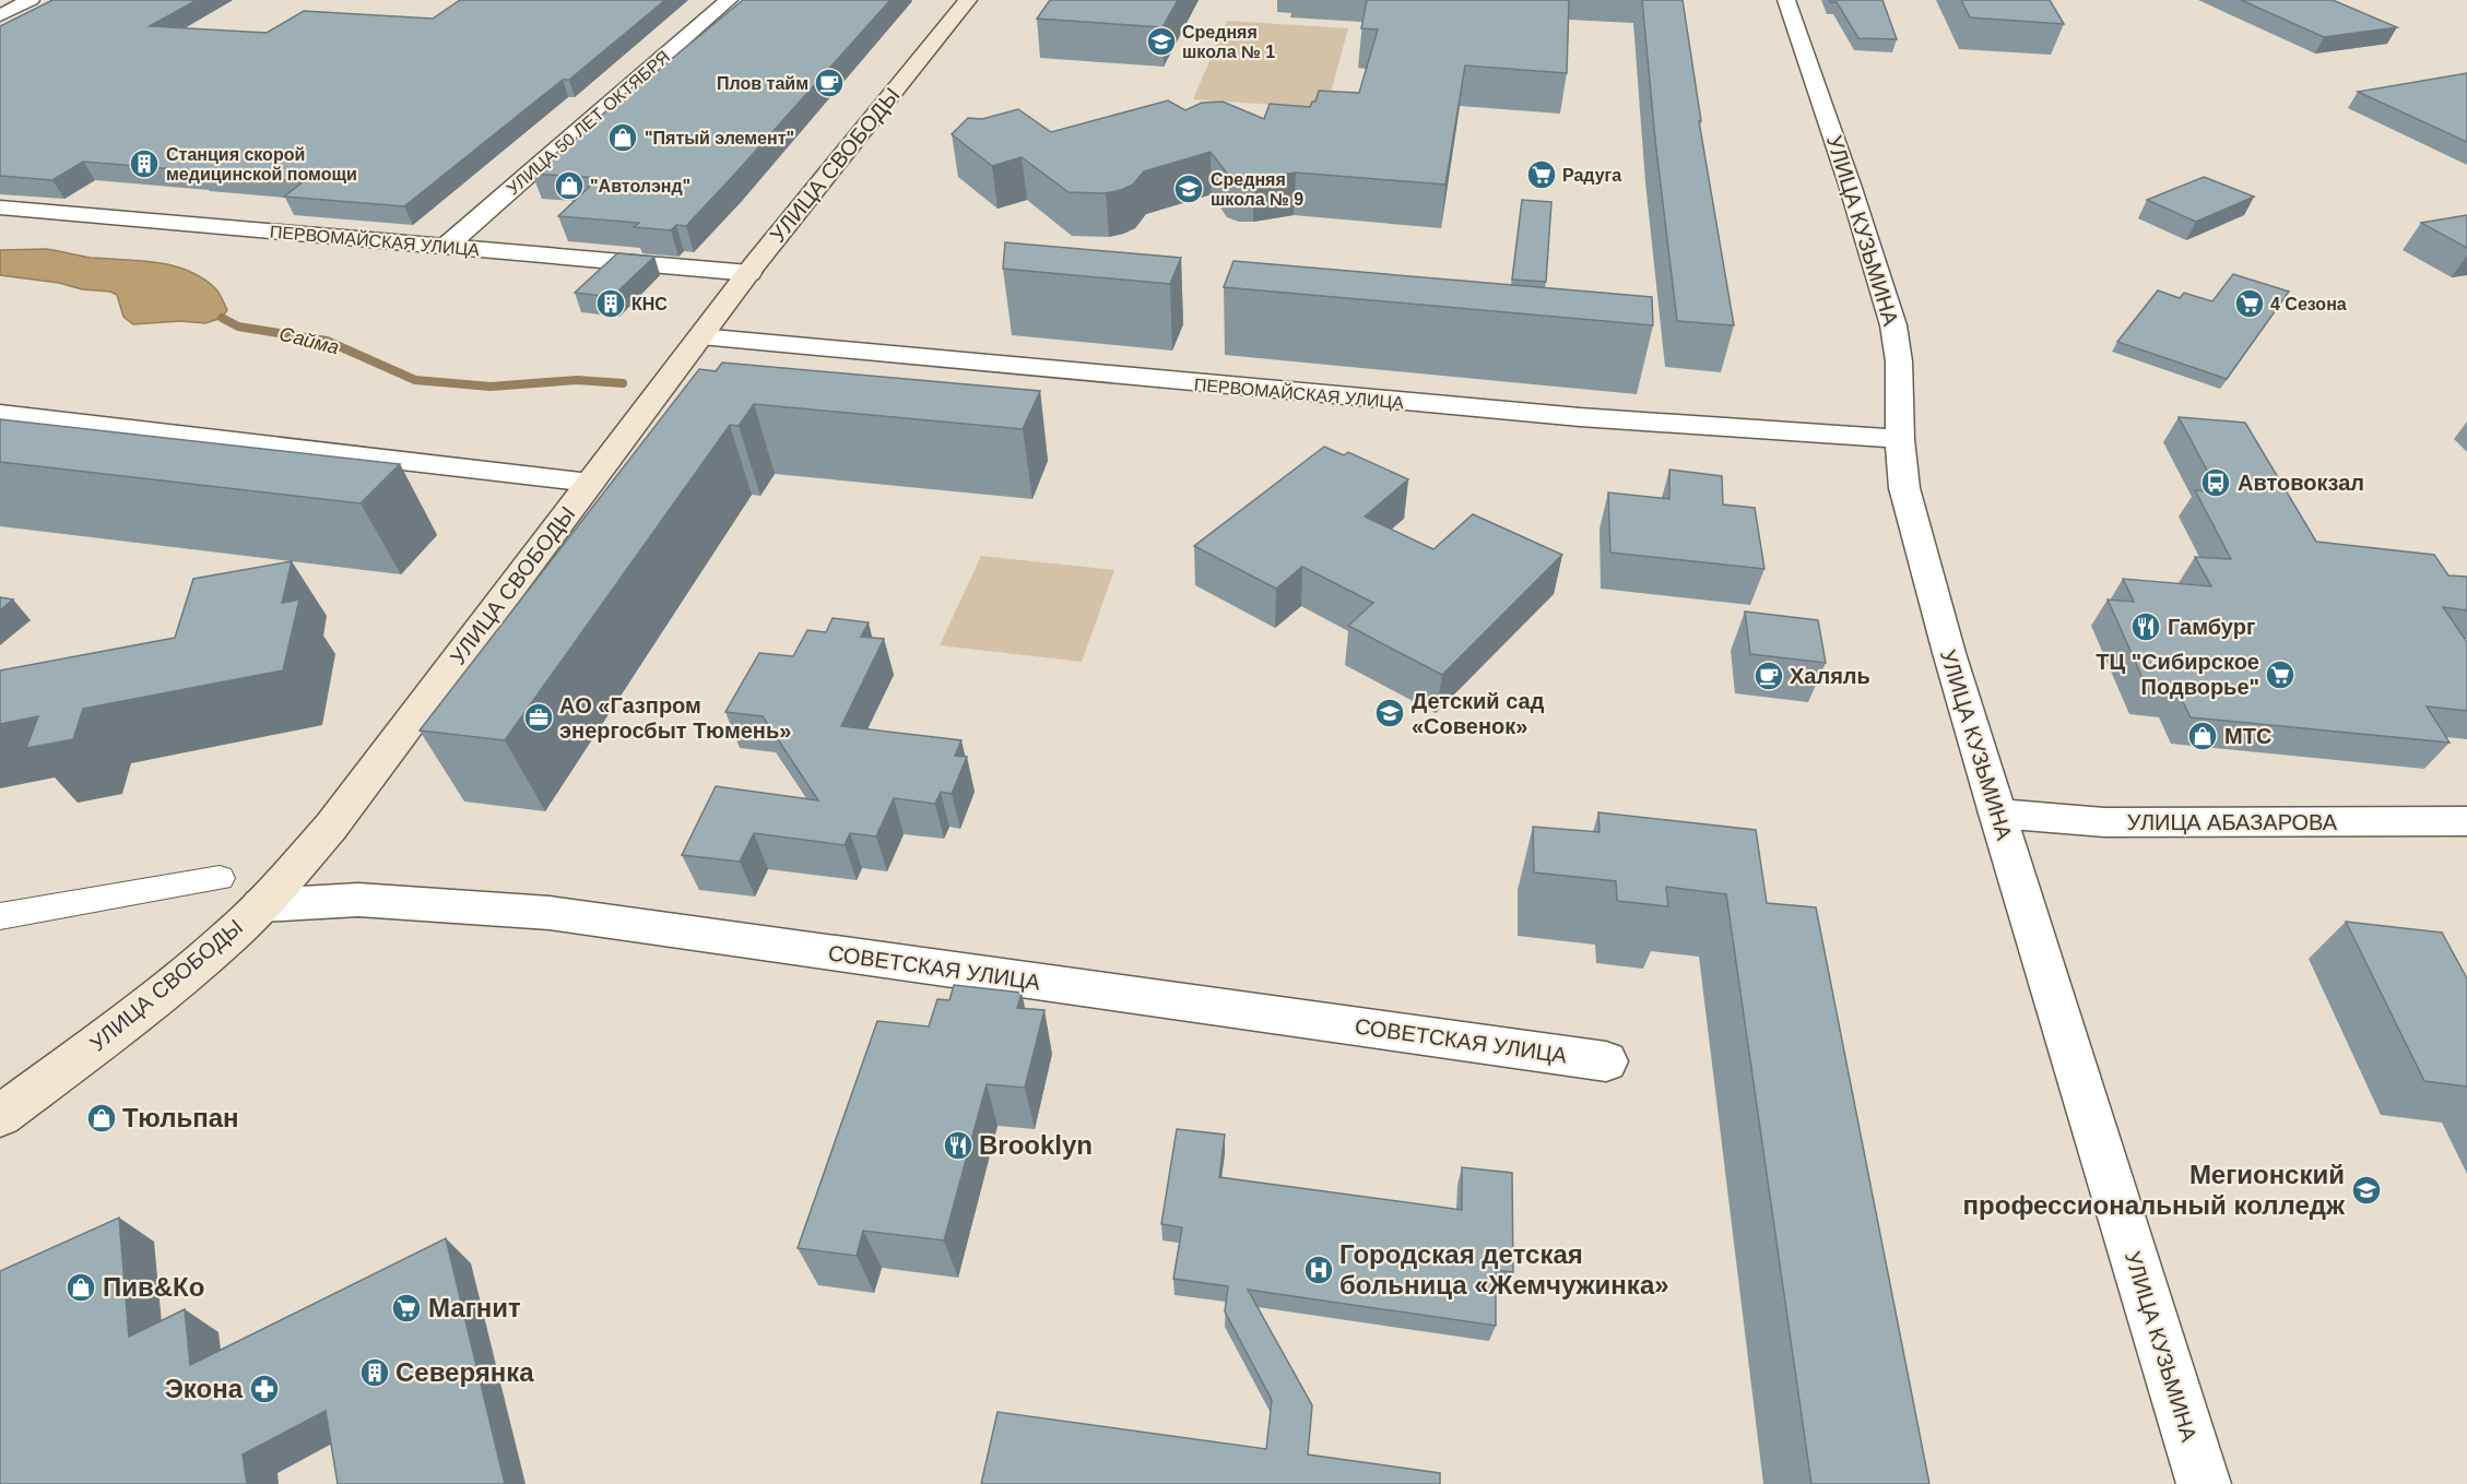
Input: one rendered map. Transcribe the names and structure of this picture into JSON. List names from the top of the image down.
{
  "streets": {
    "main road": ["УЛИЦА СВОБОДЫ"],
    "street": [
      "УЛИЦА 50 ЛЕТ ОКТЯБРЯ",
      "УЛИЦА КУЗЬМИНА",
      "ПЕРВОМАЙСКАЯ УЛИЦА",
      "УЛИЦА АБАЗАРОВА",
      "СОВЕТСКАЯ УЛИЦА"
    ]
  },
  "crossings": [
    ["УЛИЦА 50 ЛЕТ ОКТЯБРЯ", "ПЕРВОМАЙСКАЯ УЛИЦА"],
    ["УЛИЦА СВОБОДЫ", "ПЕРВОМАЙСКАЯ УЛИЦА"],
    ["УЛИЦА СВОБОДЫ", "СОВЕТСКАЯ УЛИЦА"],
    ["УЛИЦА КУЗЬМИНА", "ПЕРВОМАЙСКАЯ УЛИЦА"],
    ["УЛИЦА КУЗЬМИНА", "УЛИЦА АБАЗАРОВА"]
  ],
  "water": ["Сайма"],
  "places": {
    "school or university": [
      "Средняя школа № 1",
      "Средняя школа № 9",
      "Детский сад «Совенок»",
      "Мегионский профессиональный колледж"
    ],
    "cafe": ["Плов тайм", "Халяль"],
    "shop": [
      "\"Пятый элемент\"",
      "\"Автолэнд\"",
      "МТС",
      "Тюльпан",
      "Пив&Ко"
    ],
    "building": ["Станция скорой медицинской помощи", "КНС", "Северянка"],
    "supermarket": [
      "Радуга",
      "4 Сезона",
      "ТЦ \"Сибирское Подворье\"",
      "Магнит"
    ],
    "bus stop": ["Автовокзал"],
    "restaurant": ["Гамбург", "Brooklyn"],
    "office": ["АО «Газпром энергосбыт Тюмень»"],
    "hospital": ["Городская детская больница «Жемчужинка»"],
    "pharmacy": ["Экона"]
  }
}
